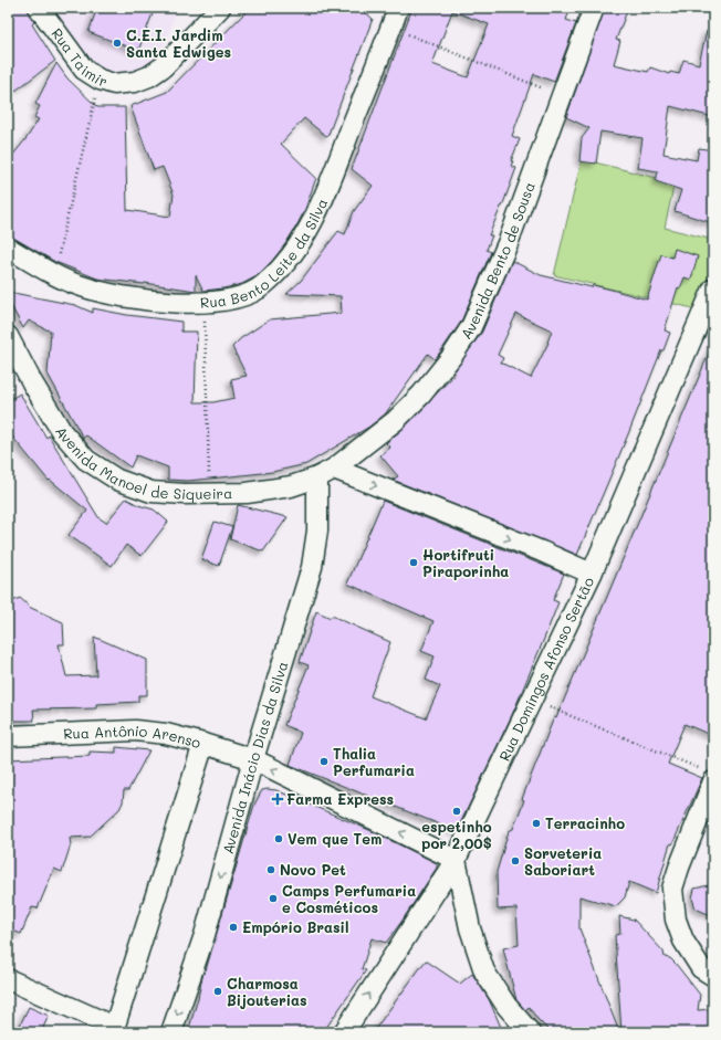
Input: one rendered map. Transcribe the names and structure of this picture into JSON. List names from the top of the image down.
{
  "streets": {
    "street": [
      "Rua Taimir",
      "Rua Bento Leite da Silva",
      "Avenida Bento de Sousa",
      "Avenida Manoel de Siqueira",
      "Rua Domingos Afonso Sertão",
      "Rua Antônio Arenso",
      "Avenida Inácio Dias da Silva"
    ]
  },
  "crossings": [
    ["Avenida Bento de Sousa", "Avenida Manoel de Siqueira"],
    ["Avenida Bento de Sousa", "Avenida Inácio Dias da Silva"],
    ["Avenida Manoel de Siqueira", "Avenida Inácio Dias da Silva"],
    ["Rua Domingos Afonso Sertão", "Rua Antônio Arenso"],
    ["Rua Antônio Arenso", "Avenida Inácio Dias da Silva"]
  ],
  "one_way": ["Rua Antônio Arenso"],
  "places": {
    "other": [
      "C.E.I. Jardim Santa Edwiges",
      "Hortifruti Piraporinha",
      "Thalia Perfumaria",
      "espetinho por 2,00$",
      "Terracinho",
      "Vem que Tem",
      "Sorveteria Saboriart",
      "Novo Pet",
      "Camps Perfumaria e Cosméticos",
      "Empório Brasil",
      "Charmosa Bijouterias"
    ],
    "health": ["Farma Express"]
  }
}
